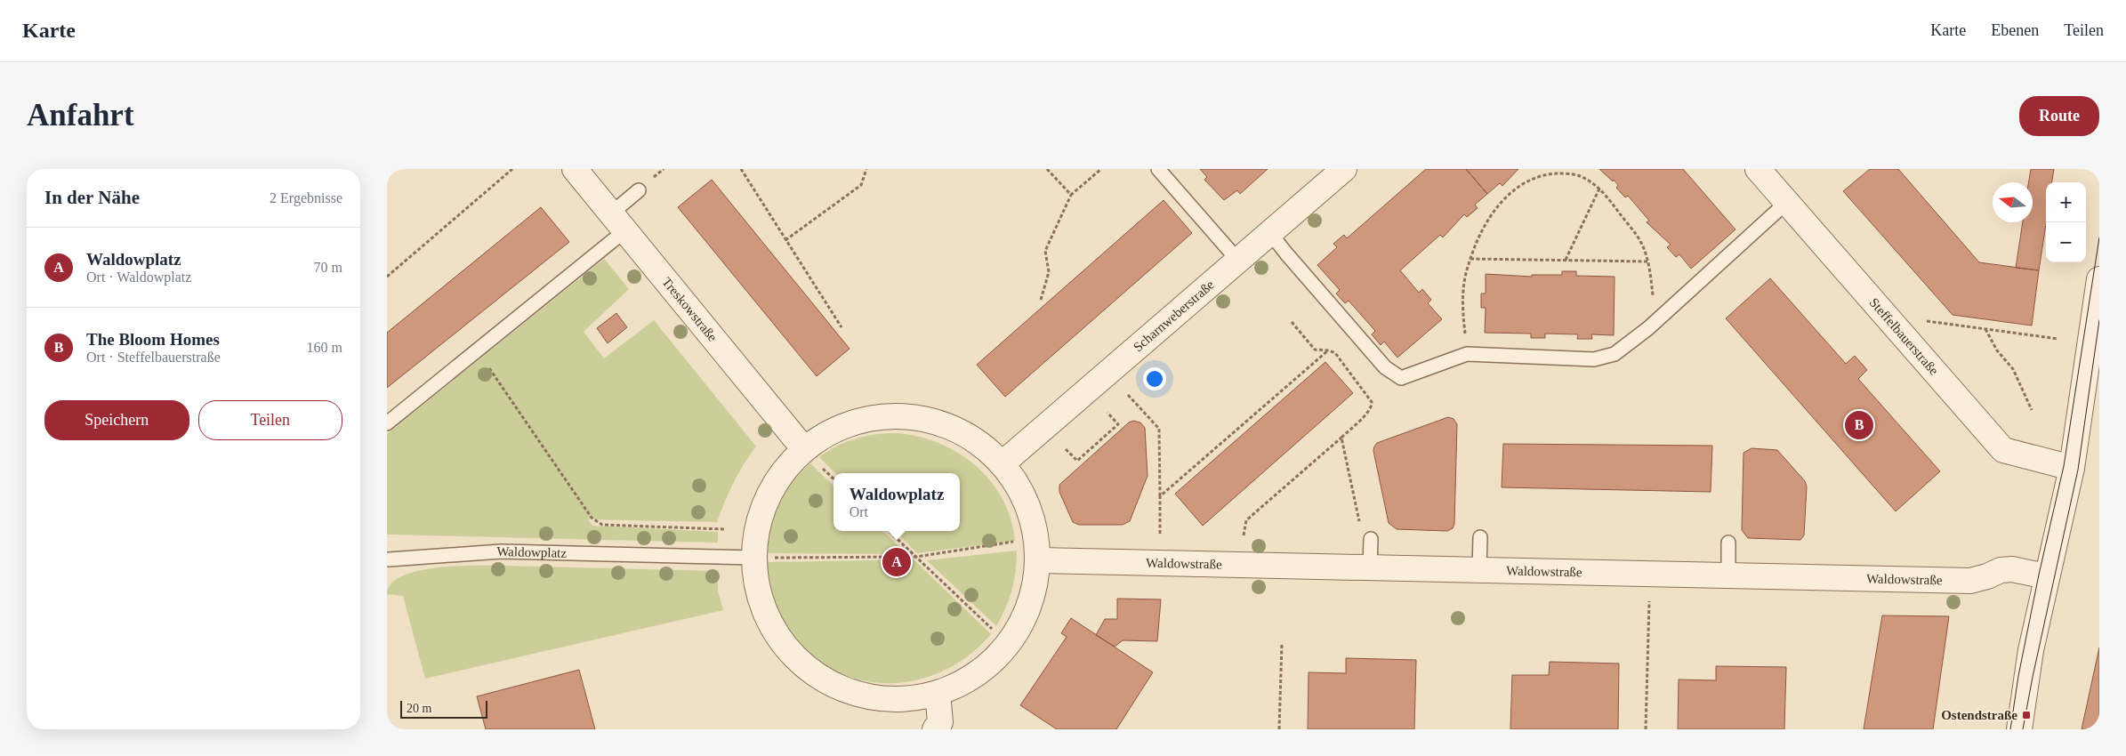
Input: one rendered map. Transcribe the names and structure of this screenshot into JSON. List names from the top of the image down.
{
  "streets": {
    "street": [
      "Treskowstraße",
      "Scharnweberstraße",
      "Steffelbauerstraße",
      "Waldowstraße"
    ],
    "lane": ["Waldowplatz"]
  },
  "places": {
    "transit": ["Ostendstraße"]
  },
  "scale_bar": "20 m",
  "north": "left",
  "page": {
    "header": "Karte",
    "nav": ["Karte", "Ebenen", "Teilen"],
    "buttons": [
      "Route",
      ["Speichern", "Teilen"]
    ],
    "title": "Anfahrt",
    "heading": ["In der Nähe", "2 Ergebnisse"],
    "map_buttons": ["+", "−"],
    "list": [
      {
        "mark": "A",
        "name": "Waldowplatz",
        "note": "Ort · Waldowplatz",
        "value": "70 m"
      },
      {
        "mark": "B",
        "name": "The Bloom Homes",
        "note": "Ort · Steffelbauerstraße",
        "value": "160 m"
      }
    ],
    "pins": ["B", "A"],
    "popup": ["Waldowplatz", "Ort"],
    "scale": "20 m"
  }
}
